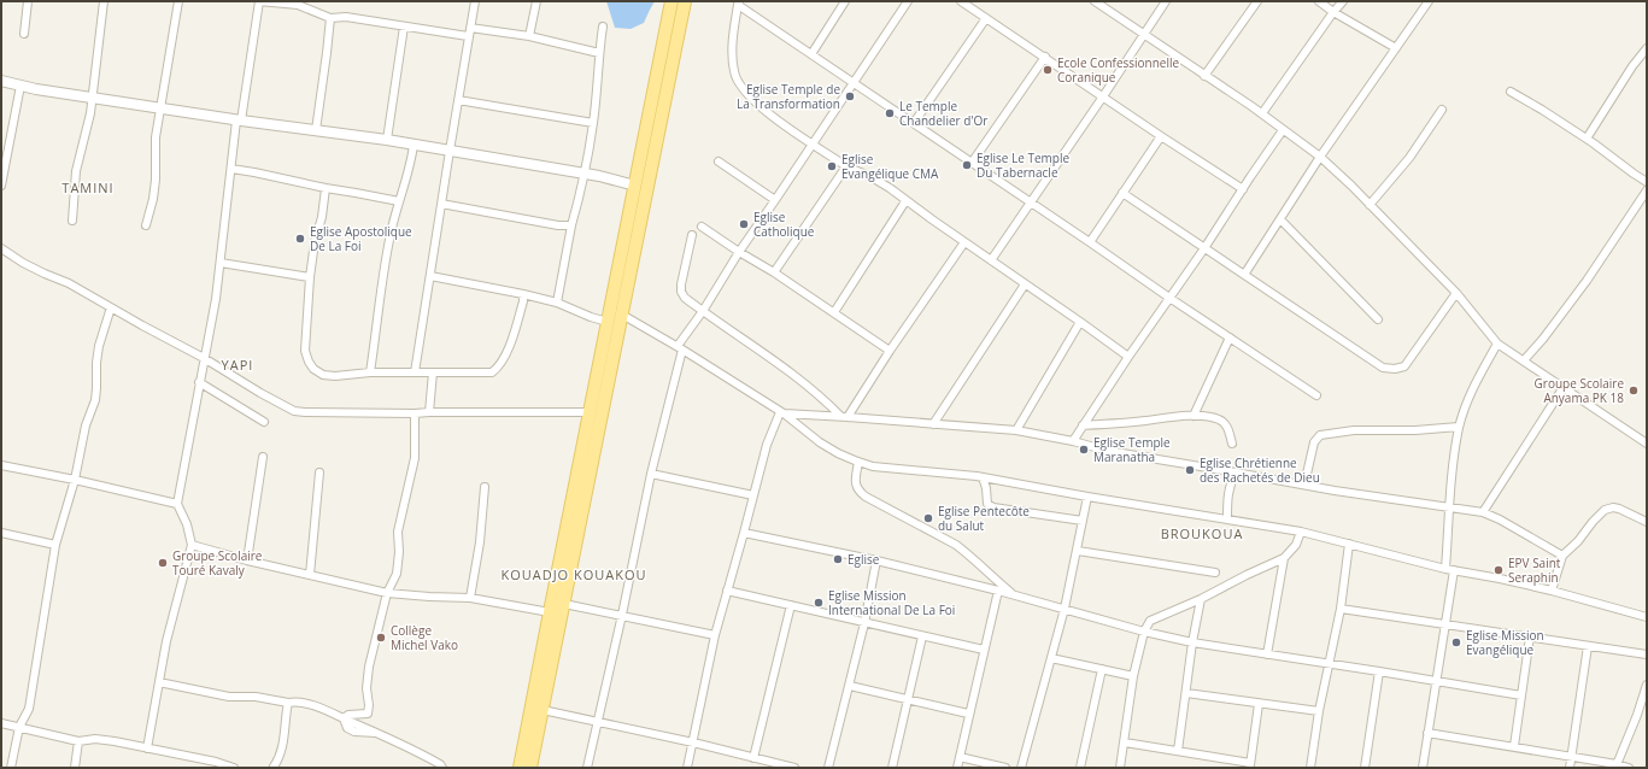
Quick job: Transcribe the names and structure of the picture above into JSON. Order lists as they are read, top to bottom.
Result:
{
  "districts": [
    "TAMINI",
    "YAPI",
    "BROUKOUA",
    "KOUADJO KOUAKOU"
  ],
  "places": [
    "Ecole Confessionnelle Coranique",
    "Eglise Temple de La Transformation",
    "Le Temple Chandelier d'Or",
    "Eglise Le Temple Du Tabernacle",
    "Eglise Evangélique CMA",
    "Eglise Catholique",
    "Eglise Apostolique De La Foi",
    "Groupe Scolaire Anyama PK 18",
    "Eglise Temple Maranatha",
    "Eglise Chrétienne des Rachetés de Dieu",
    "Eglise Pentecôte du Salut",
    "Eglise",
    "Groupe Scolaire Touré Kavaly",
    "EPV Saint Seraphin",
    "Eglise Mission International De La Foi",
    "Collège Michel Vako",
    "Eglise Mission Evangélique"
  ]
}
